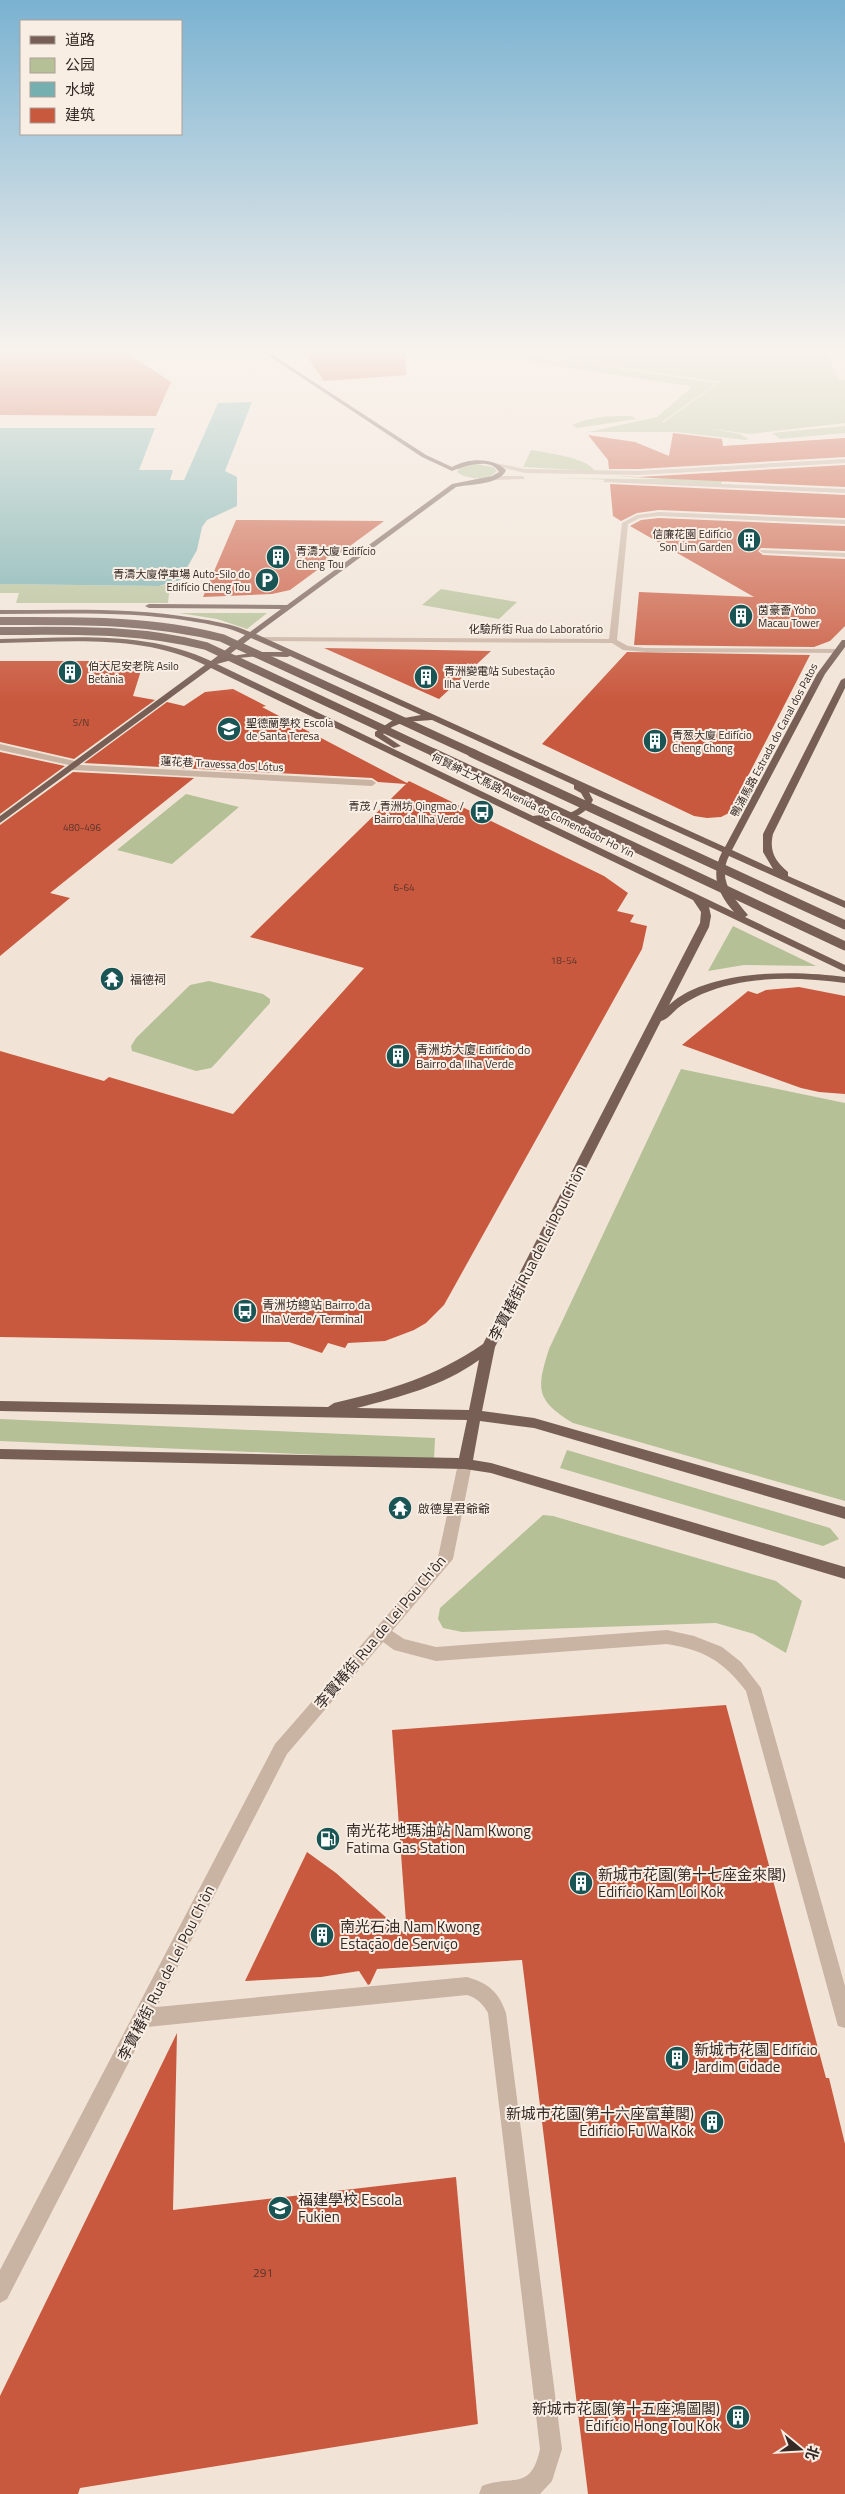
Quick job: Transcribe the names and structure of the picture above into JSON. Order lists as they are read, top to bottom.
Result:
{
  "streets": {
    "main road": ["鴨涌馬路 Estrada do Canal dos Patos", "何賢紳士大馬路 Avenida do Comendador Ho Yin", "李寶椿街 Rua de Lei Pou Ch'ôn"],
    "street": ["化驗所街 Rua do Laboratório", "蓮花巷 Travessa dos Lótus"]
  },
  "crossings": [
    ["化驗所街 Rua do Laboratório", "鴨涌馬路 Estrada do Canal dos Patos"],
    ["何賢紳士大馬路 Avenida do Comendador Ho Yin", "李寶椿街 Rua de Lei Pou Ch'ôn"]
  ],
  "places": {
    "building": [
      "信廉花園 Edifício Son Lim Garden",
      "青濤大廈 Edifício Cheng Tou",
      "茵豪薈 Yoho Macau Tower",
      "伯大尼安老院 Asilo Betânia",
      "青洲變電站 Subestação Ilha Verde",
      "青葱大廈 Edifício Cheng Chong",
      "青洲坊大廈 Edifício do Bairro da Ilha Verde",
      "新城市花園(第十七座金來閣) Edifício Kam Loi Kok",
      "南光石油 Nam Kwong Estação de Serviço",
      "新城市花園 Edifício Jardim Cidade",
      "新城市花園(第十六座富華閣) Edifício Fu Wa Kok",
      "新城市花園(第十五座鴻圖閣) Edifício Hong Tou Kok"
    ],
    "parking": ["青濤大廈停車場 Auto-Silo do Edifício Cheng Tou"],
    "school or university": ["聖德蘭學校 Escola de Santa Teresa", "福建學校 Escola Fukien"],
    "bus stop": ["青茂 / 青洲坊 Qingmao / Bairro da Ilha Verde", "青洲坊總站 Bairro da Ilha Verde/ Terminal"],
    "temple": ["福德祠", "啟德星君爺爺"],
    "fuel station": ["南光花地瑪油站 Nam Kwong Fatima Gas Station"]
  },
  "house_numbers": [
    "S/N",
    "480-496",
    "6-64",
    "18-54",
    "291"
  ],
  "legend": [
    "道路",
    "公园",
    "水域",
    "建筑"
  ],
  "north": "right"
}
